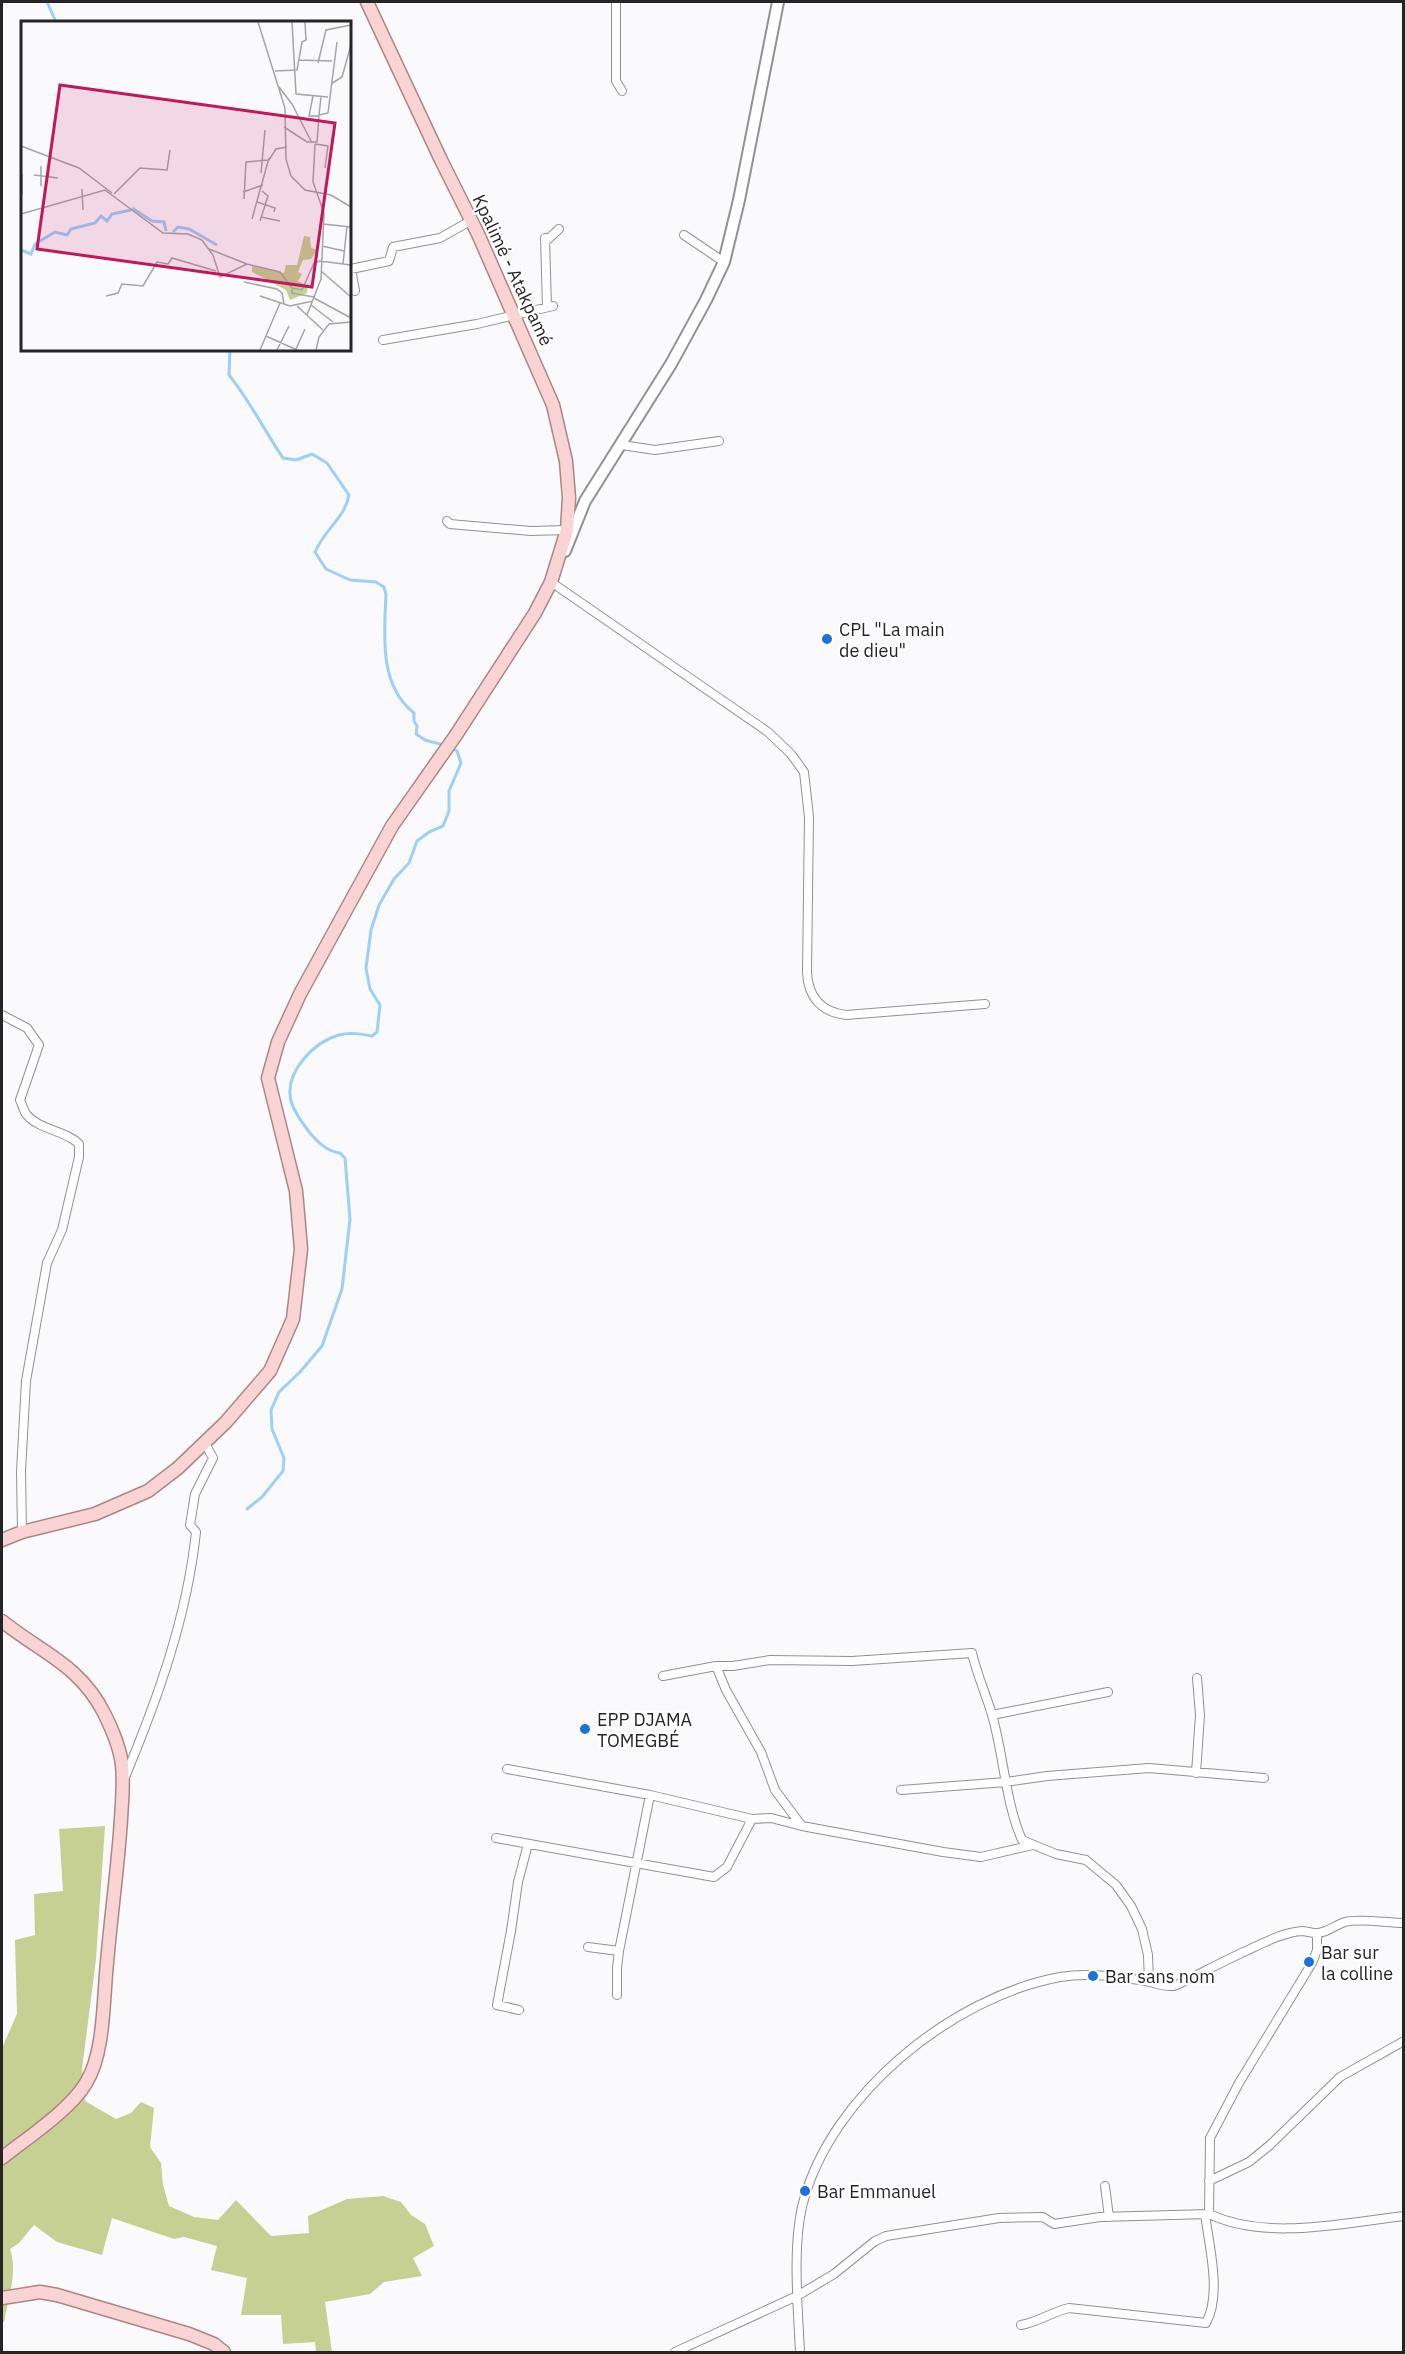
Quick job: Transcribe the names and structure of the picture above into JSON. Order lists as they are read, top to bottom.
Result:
{
  "streets": {
    "main road": ["Kpalimé - Atakpamé"]
  },
  "places": [
    "CPL \"La main de dieu\"",
    "EPP DJAMA TOMEGBÉ",
    "Bar sur la colline",
    "Bar sans nom",
    "Bar Emmanuel"
  ]
}
